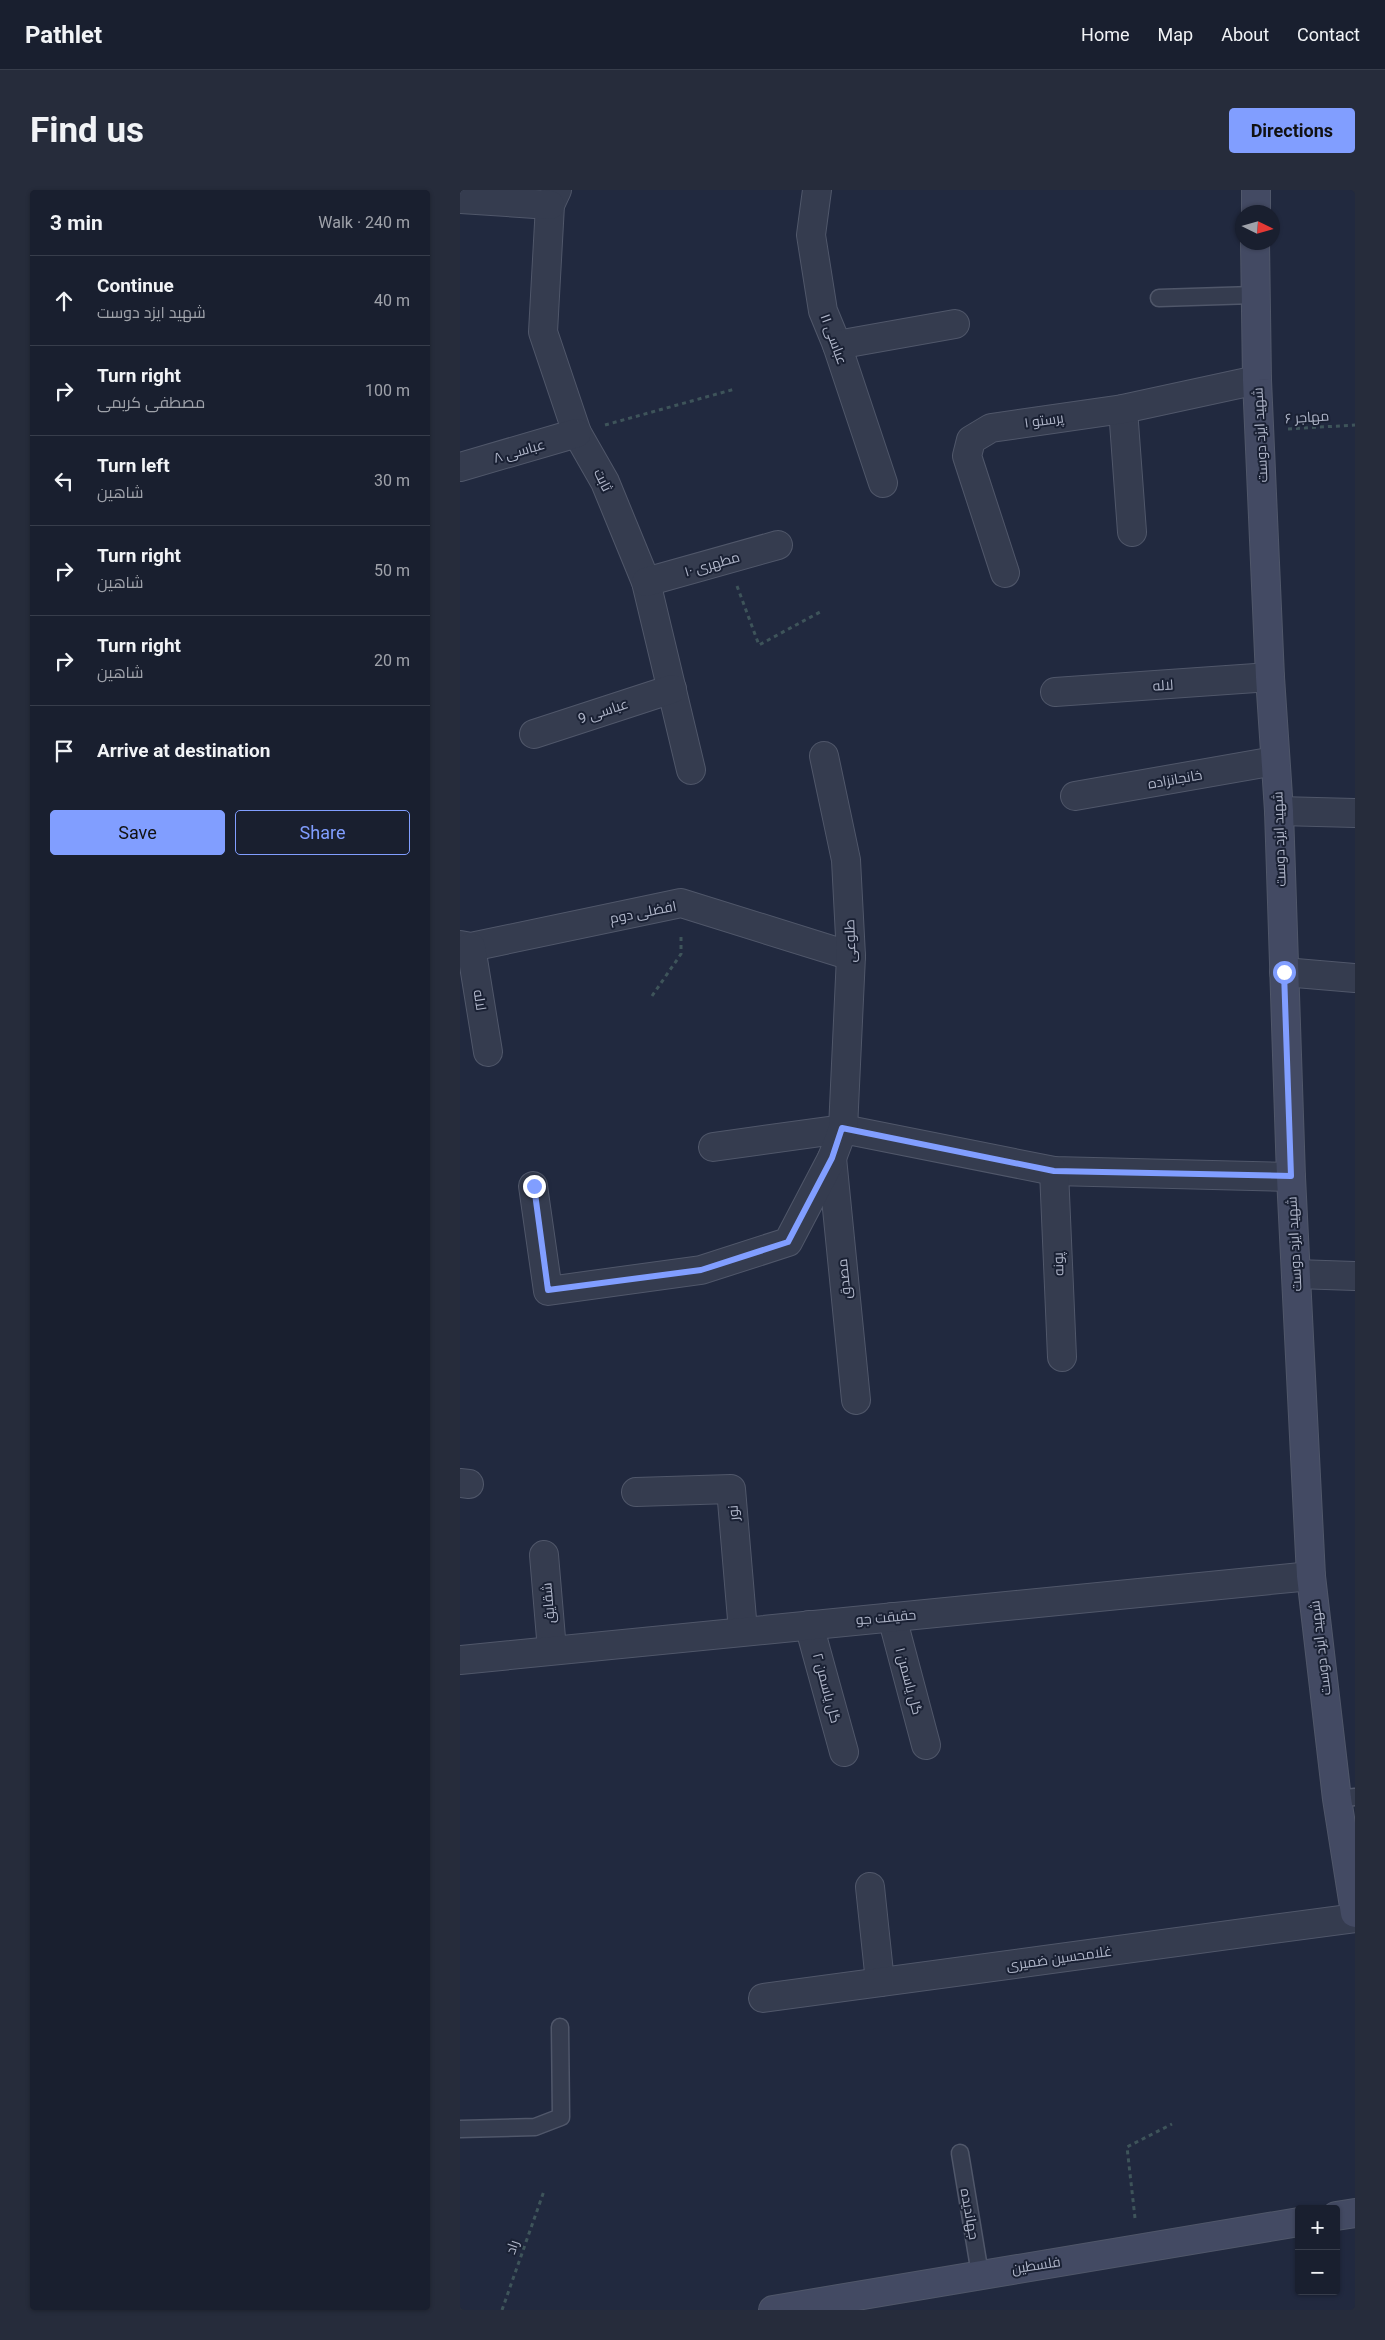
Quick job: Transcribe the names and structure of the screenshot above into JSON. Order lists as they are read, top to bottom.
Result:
{
  "streets": {
    "main road": ["شهید ایزد دوست", "فلسطین"],
    "street": [
      "عباسی ۱۱",
      "پرستو ۱",
      "عباسی ۸",
      "ثابت",
      "مطهری ۱۰",
      "لاله",
      "عباسی 9",
      "خانجانزاده",
      "افضلی دوم",
      "طلوعی",
      "پونه",
      "مصدق",
      "نور",
      "شقایق",
      "حقیقت جو",
      "گل یاسمن ۱",
      "گل یاسمن ۲",
      "غلامحسین ضمیری"
    ],
    "lane": ["جهاندیده"],
    "path": ["مهاجر ۶", "راد"]
  },
  "crossings": [
    ["مهاجر ۶", "شهید ایزد دوست"],
    ["پرستو ۱", "شهید ایزد دوست"],
    ["شهید ایزد دوست", "لاله"],
    ["شهید ایزد دوست", "خانجانزاده"],
    ["شهید ایزد دوست", "حقیقت جو"],
    ["عباسی ۸", "ثابت"],
    ["ثابت", "مطهری ۱۰"],
    ["ثابت", "عباسی 9"],
    ["لاله", "افضلی دوم"],
    ["افضلی دوم", "طلوعی"],
    ["طلوعی", "مصدق"],
    ["نور", "حقیقت جو"],
    ["شقایق", "حقیقت جو"],
    ["حقیقت جو", "گل یاسمن ۱"],
    ["حقیقت جو", "گل یاسمن ۲"],
    ["جهاندیده", "فلسطین"]
  ],
  "north": "right",
  "page": {
    "header": "Pathlet",
    "nav": [
      "Home",
      "Map",
      "About",
      "Contact"
    ],
    "buttons": [
      "Directions",
      ["Save", "Share"]
    ],
    "title": "Find us",
    "heading": ["3 min", "Walk · 240 m"],
    "list": [
      ["Continue", "شهید ایزد دوست", "40 m"],
      ["Turn right", "مصطفی کریمی", "100 m"],
      ["Turn left", "شاهین", "30 m"],
      ["Turn right", "شاهین", "50 m"],
      ["Turn right", "شاهین", "20 m"],
      "Arrive at destination"
    ],
    "map_buttons": ["+", "−"]
  }
}
